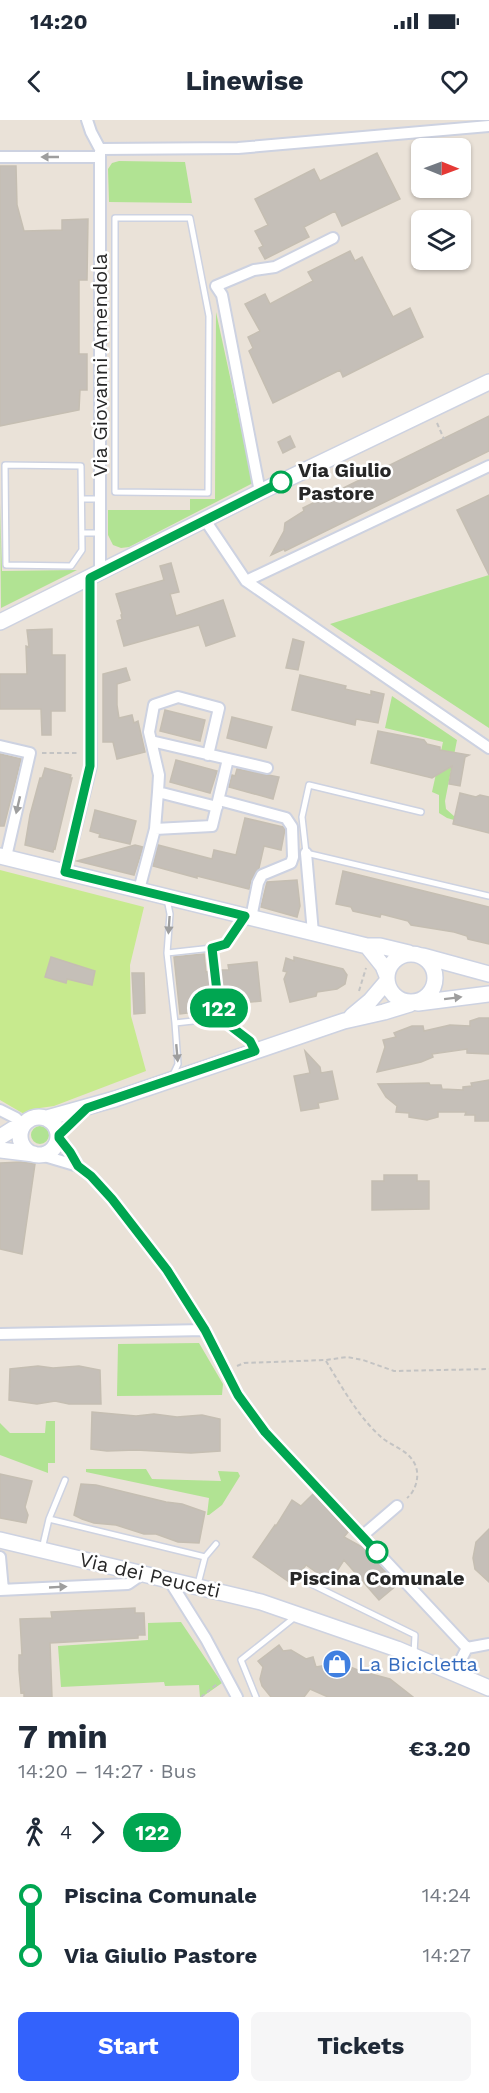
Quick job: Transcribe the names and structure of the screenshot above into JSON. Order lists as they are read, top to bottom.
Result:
{
  "streets": {
    "main road": ["Via dei Peuceti"],
    "street": ["Via Giovanni Amendola"]
  },
  "places": {
    "other": ["Via Giulio Pastore", "Piscina Comunale"],
    "shop": ["La Bicicletta"]
  },
  "lines": ["bus line 122"],
  "north": "right",
  "page": {
    "status": "14:20",
    "header": "Linewise",
    "on_map": "122",
    "heading": ["7 min", "14:20 – 14:27 · Bus", "€3.20"],
    "legs": ["4", "122"],
    "list": [
      {
        "name": "Piscina Comunale",
        "value": "14:24"
      },
      {
        "name": "Via Giulio Pastore",
        "value": "14:27"
      }
    ],
    "buttons": ["Start", "Tickets"]
  }
}
